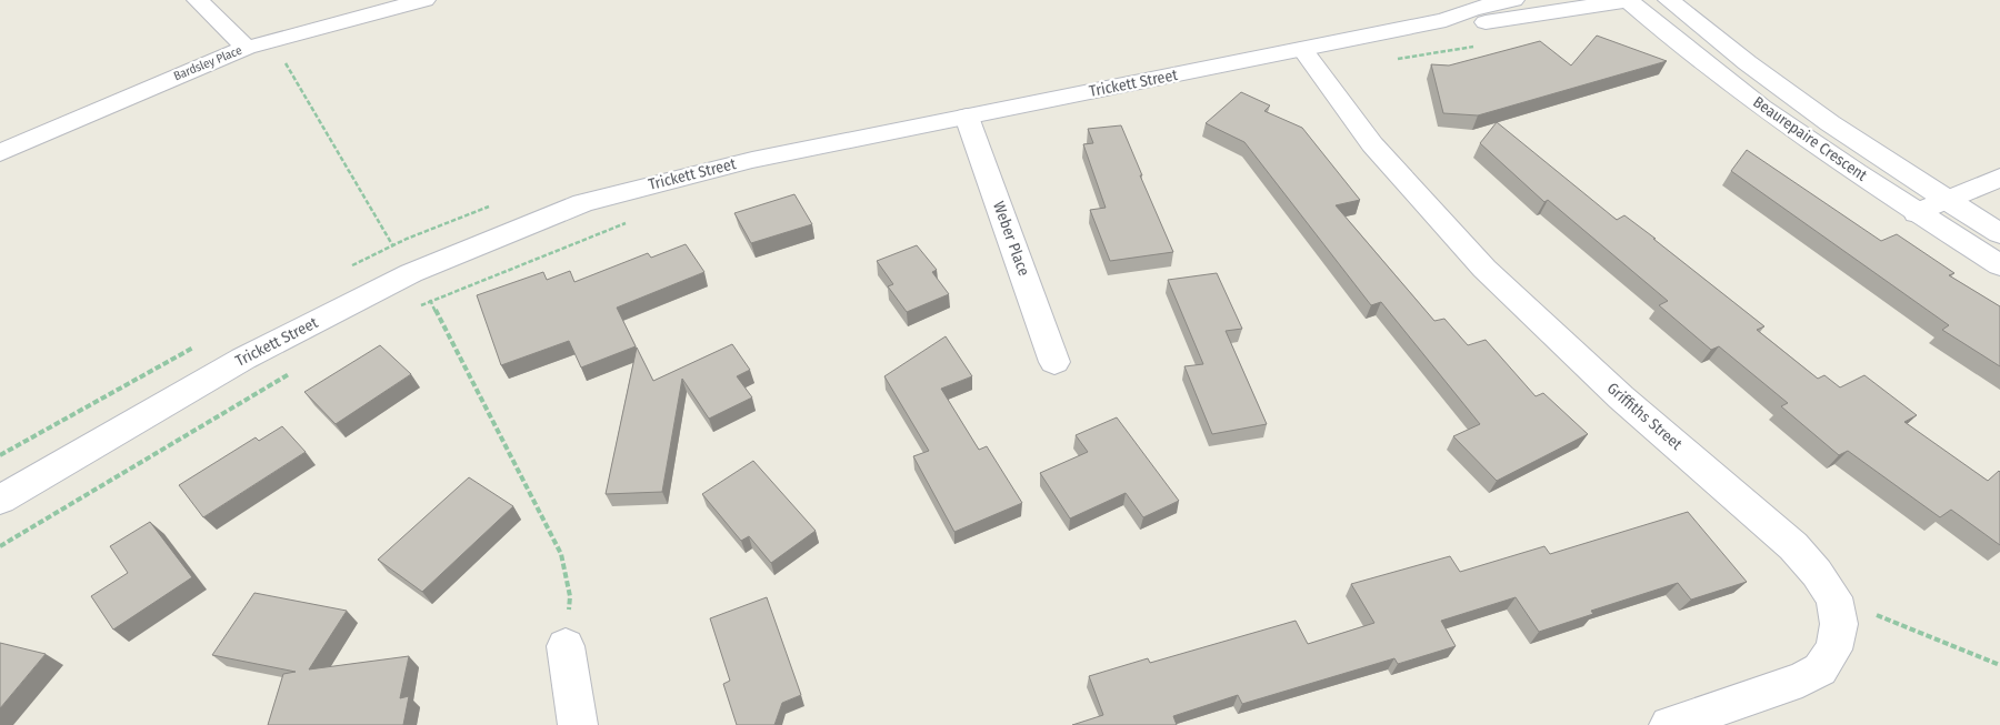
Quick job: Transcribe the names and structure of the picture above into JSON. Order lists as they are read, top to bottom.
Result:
{
  "streets": {
    "street": [
      "Bardsley Place",
      "Trickett Street",
      "Beaurepaire Crescent",
      "Weber Place",
      "Griffiths Street"
    ]
  },
  "crossings": [
    ["Trickett Street", "Beaurepaire Crescent"],
    ["Trickett Street", "Weber Place"],
    ["Trickett Street", "Griffiths Street"]
  ]
}
